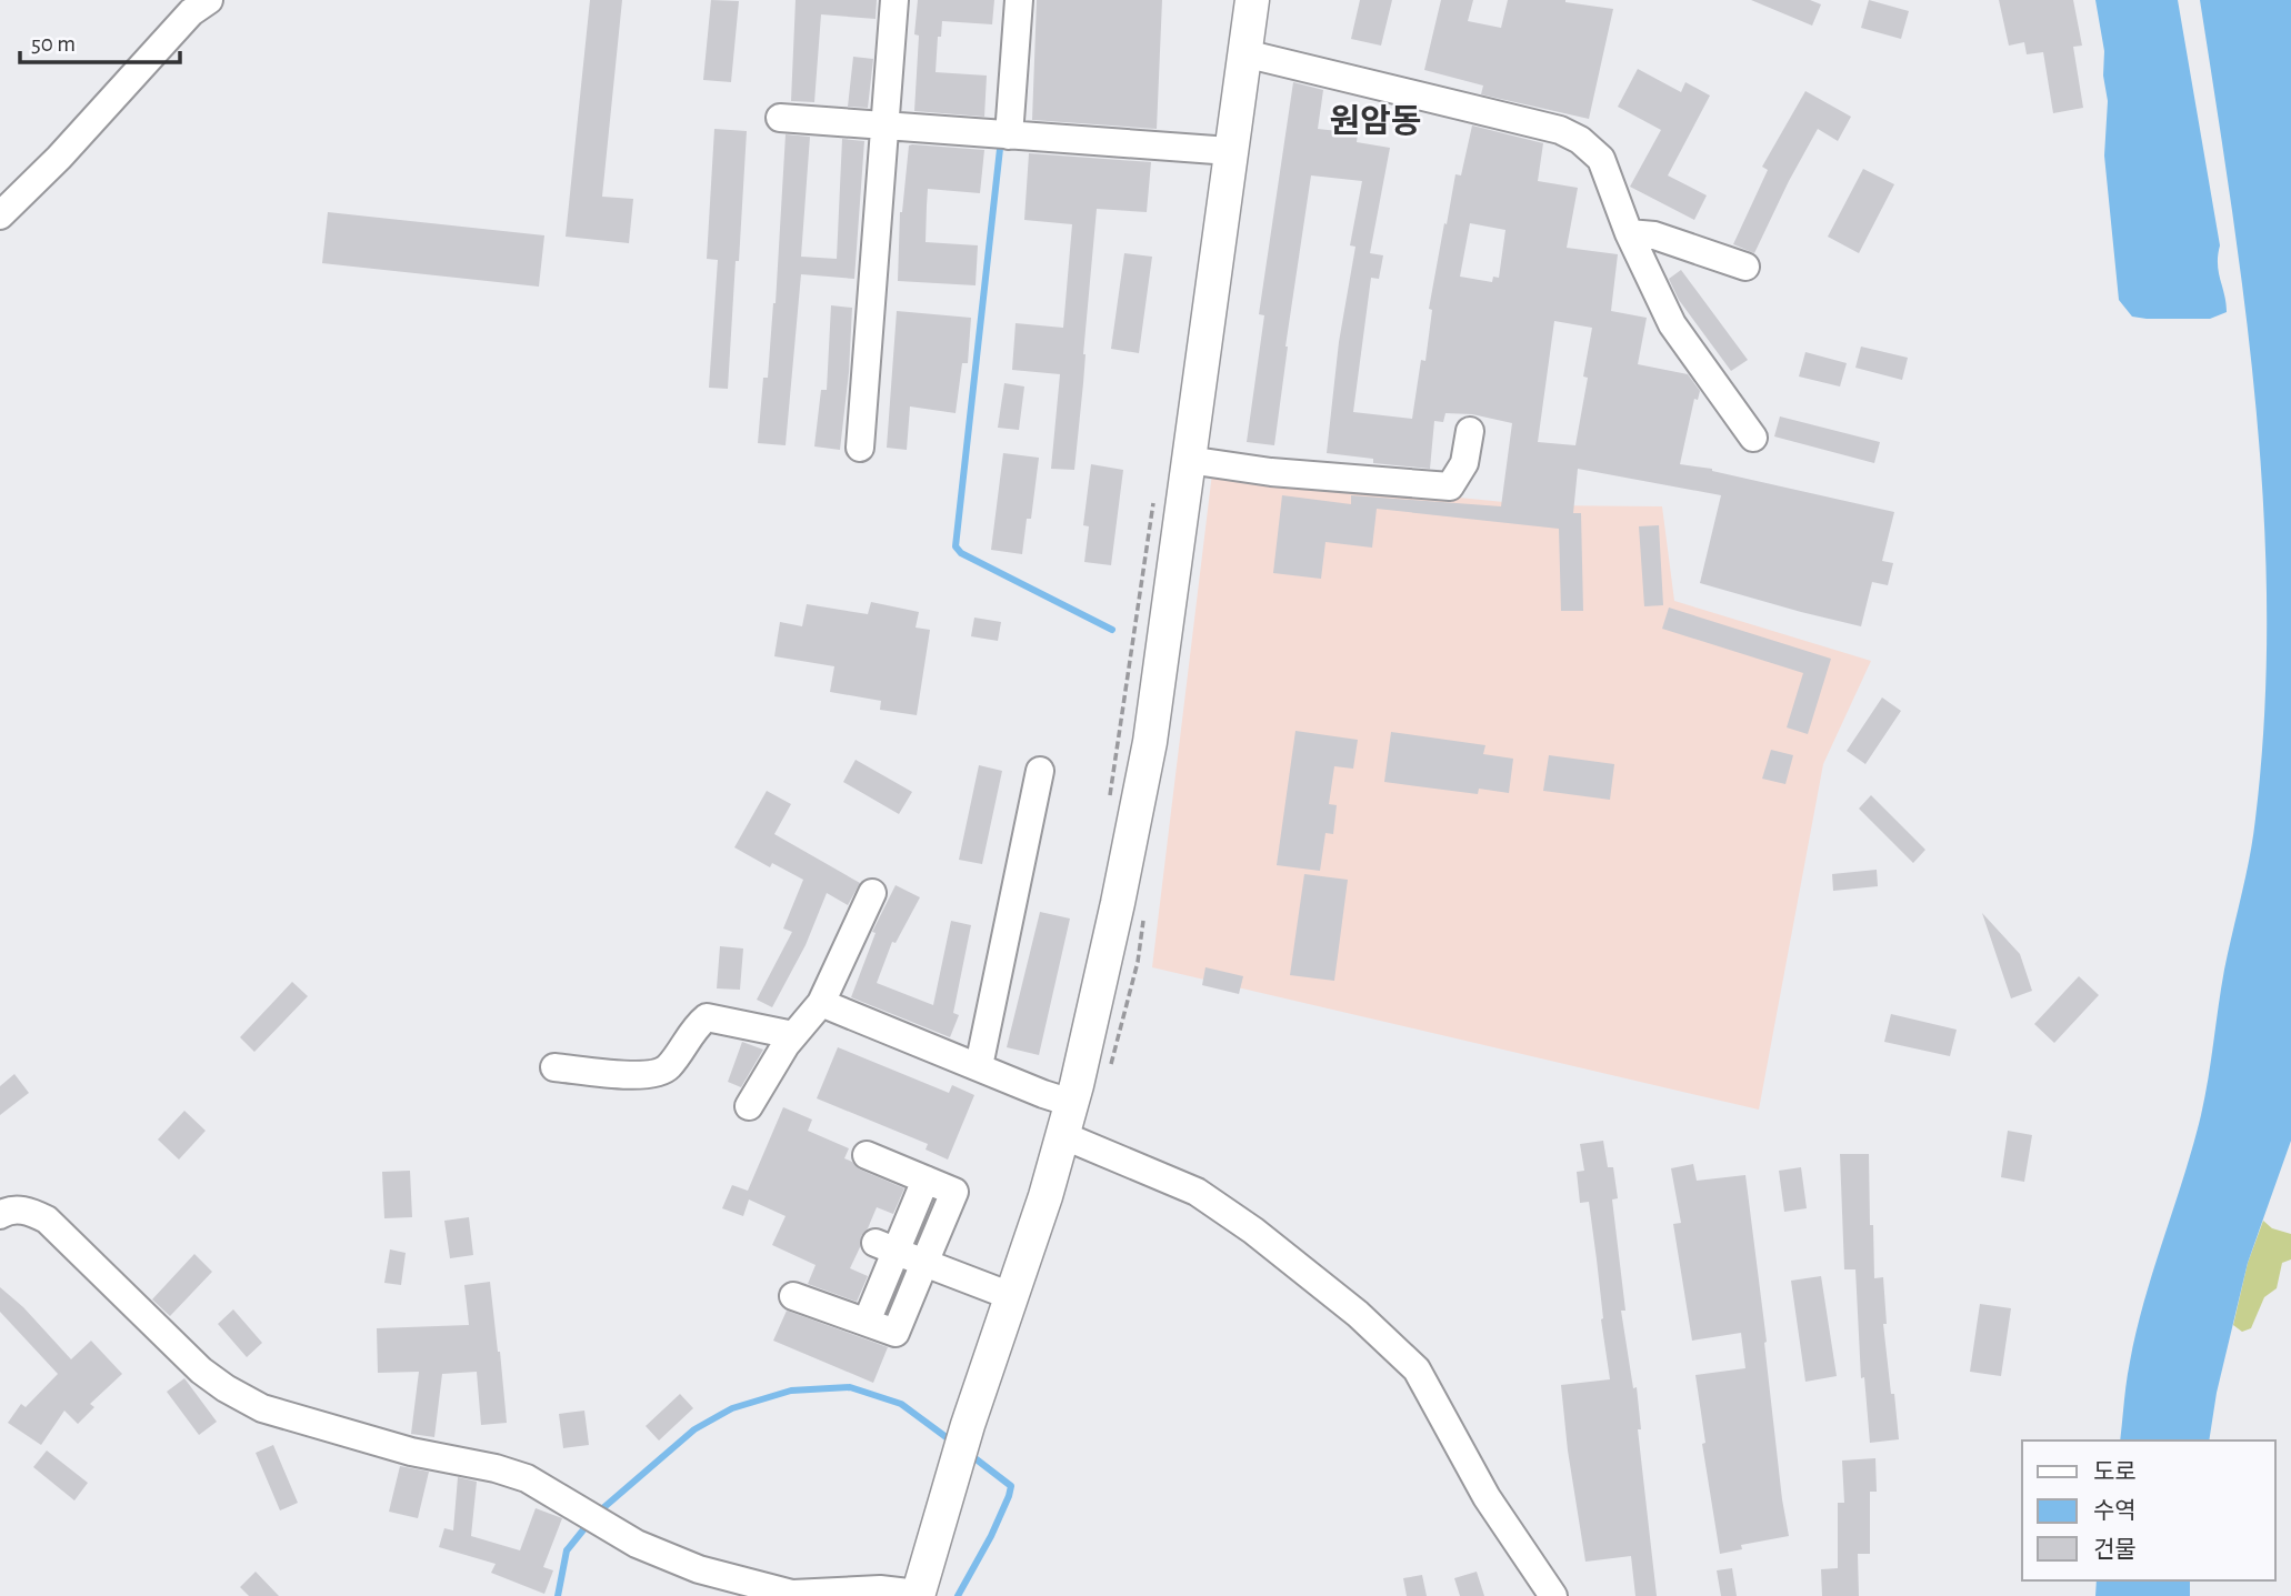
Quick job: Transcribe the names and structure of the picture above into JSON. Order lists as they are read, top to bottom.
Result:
{
  "districts": ["원암동"],
  "legend": ["도로", "수역", "건물"],
  "scale_bar": "50 m"
}
